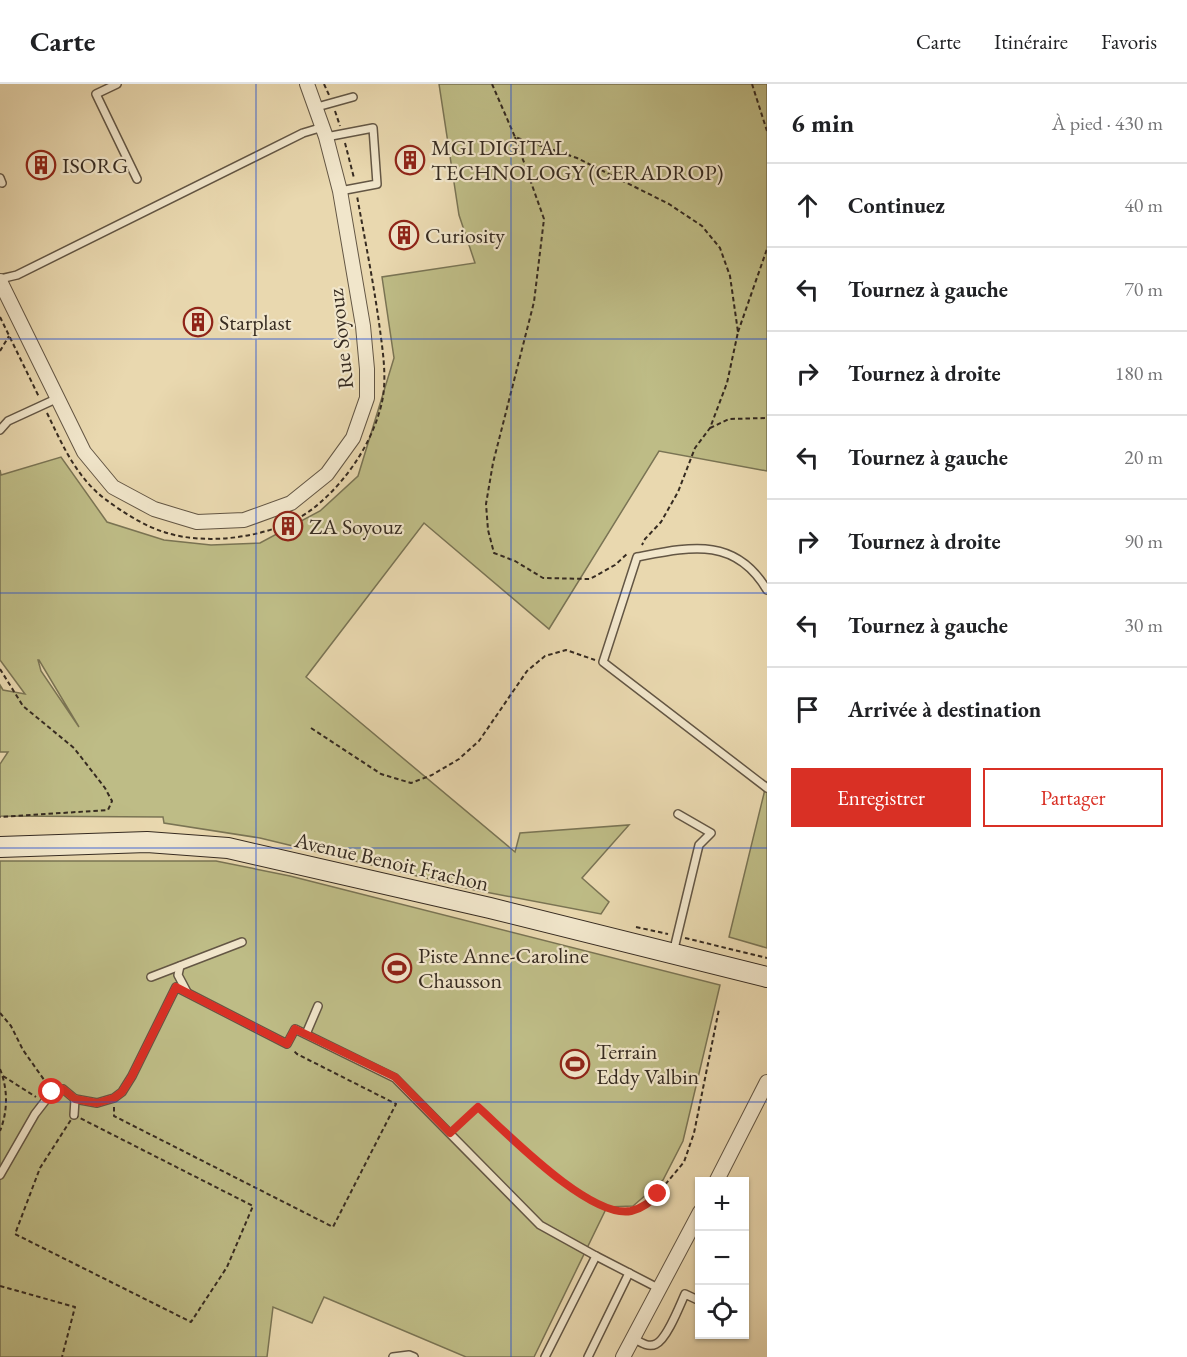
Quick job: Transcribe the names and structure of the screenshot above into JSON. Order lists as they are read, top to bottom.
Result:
{
  "streets": {
    "main road": ["Avenue Benoit Frachon"],
    "street": ["Rue Soyouz"]
  },
  "places": {
    "building": [
      "MGI DIGITAL TECHNOLOGY (CERADROP)",
      "ISORG",
      "Curiosity",
      "Starplast",
      "ZA Soyouz"
    ],
    "sports": ["Piste Anne-Caroline Chausson", "Terrain Eddy Valbin"]
  },
  "page": {
    "header": "Carte",
    "nav": ["Carte", "Itinéraire", "Favoris"],
    "heading": ["6 min", "À pied · 430 m"],
    "list": [
      ["Continuez", "40 m"],
      ["Tournez à gauche", "70 m"],
      ["Tournez à droite", "180 m"],
      ["Tournez à gauche", "20 m"],
      ["Tournez à droite", "90 m"],
      ["Tournez à gauche", "30 m"],
      "Arrivée à destination"
    ],
    "buttons": ["Enregistrer", "Partager"],
    "map_buttons": ["+", "−"]
  }
}
